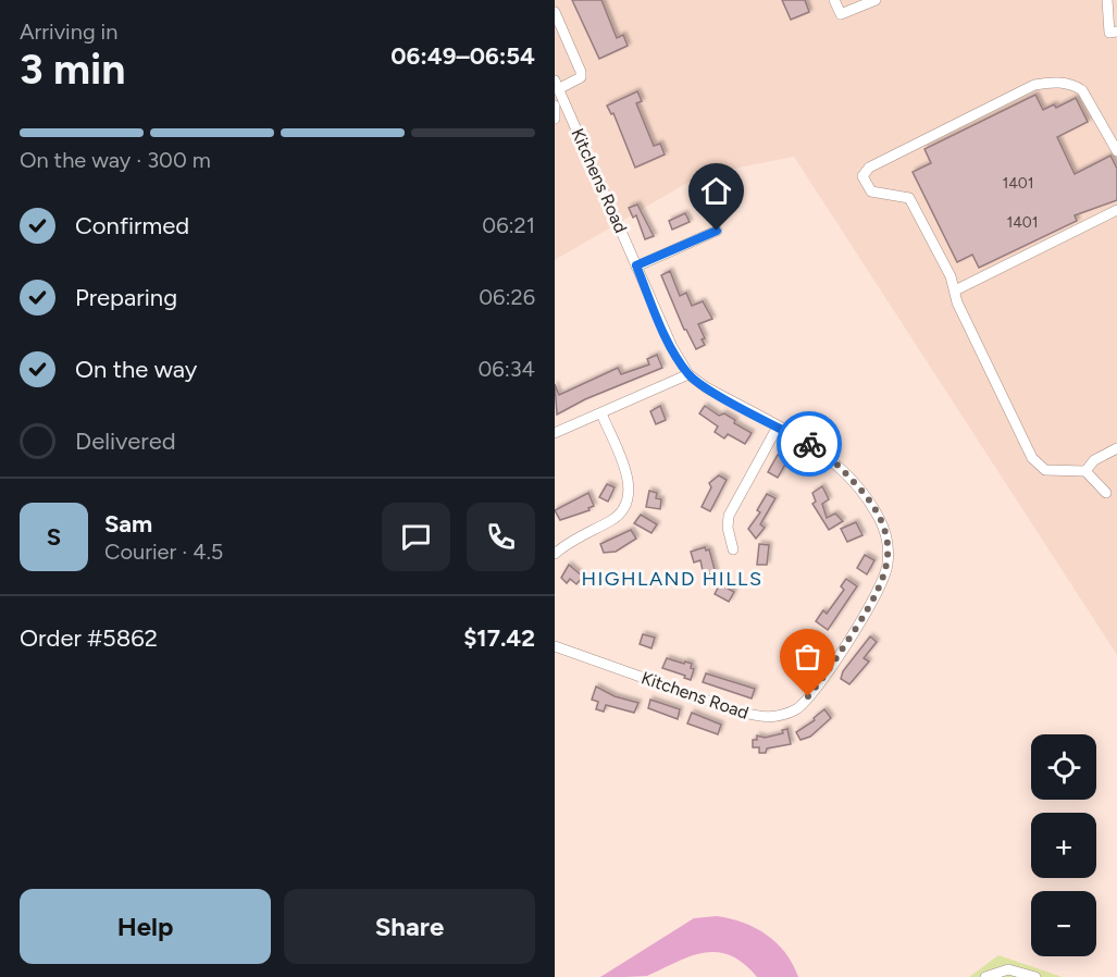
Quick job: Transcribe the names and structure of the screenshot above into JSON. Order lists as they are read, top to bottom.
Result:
{
  "streets": {
    "street": ["Kitchens Road"]
  },
  "districts": ["HIGHLAND HILLS"],
  "house_numbers": ["1401", "1401"],
  "page": {
    "heading": ["3 min", "Arriving in", "06:49–06:54"],
    "panel": [
      "Sam",
      "Courier · 4.5",
      "Order #5862",
      "$17.42"
    ],
    "bar": "On the way · 300 m",
    "list": [
      ["Confirmed", "06:21"],
      ["Preparing", "06:26"],
      ["On the way", "06:34"],
      "Delivered"
    ],
    "round": "S",
    "map_buttons": ["+", "−"],
    "buttons": ["Help", "Share"]
  }
}
